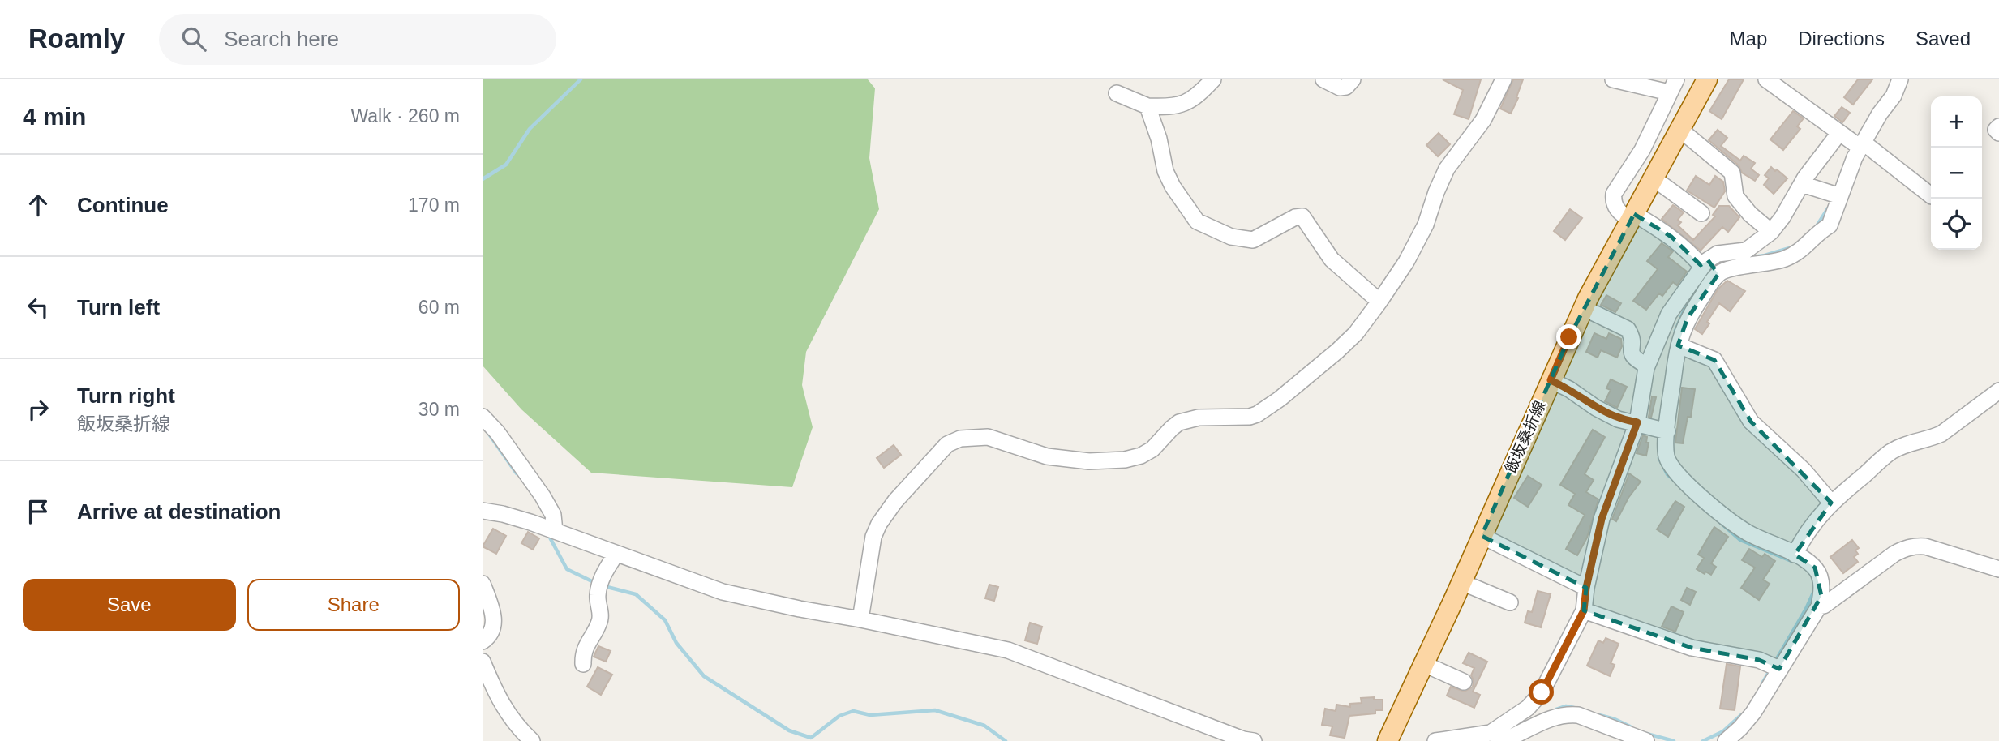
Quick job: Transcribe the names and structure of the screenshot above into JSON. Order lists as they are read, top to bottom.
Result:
{
  "streets": {
    "main road": ["飯坂桑折線"]
  },
  "page": {
    "header": "Roamly",
    "search": "Search here",
    "nav": ["Map", "Directions", "Saved"],
    "heading": ["4 min", "Walk · 260 m"],
    "map_buttons": ["+", "−"],
    "list": [
      ["Continue", "170 m"],
      ["Turn left", "60 m"],
      ["Turn right", "飯坂桑折線", "30 m"],
      "Arrive at destination"
    ],
    "buttons": ["Save", "Share"]
  }
}
